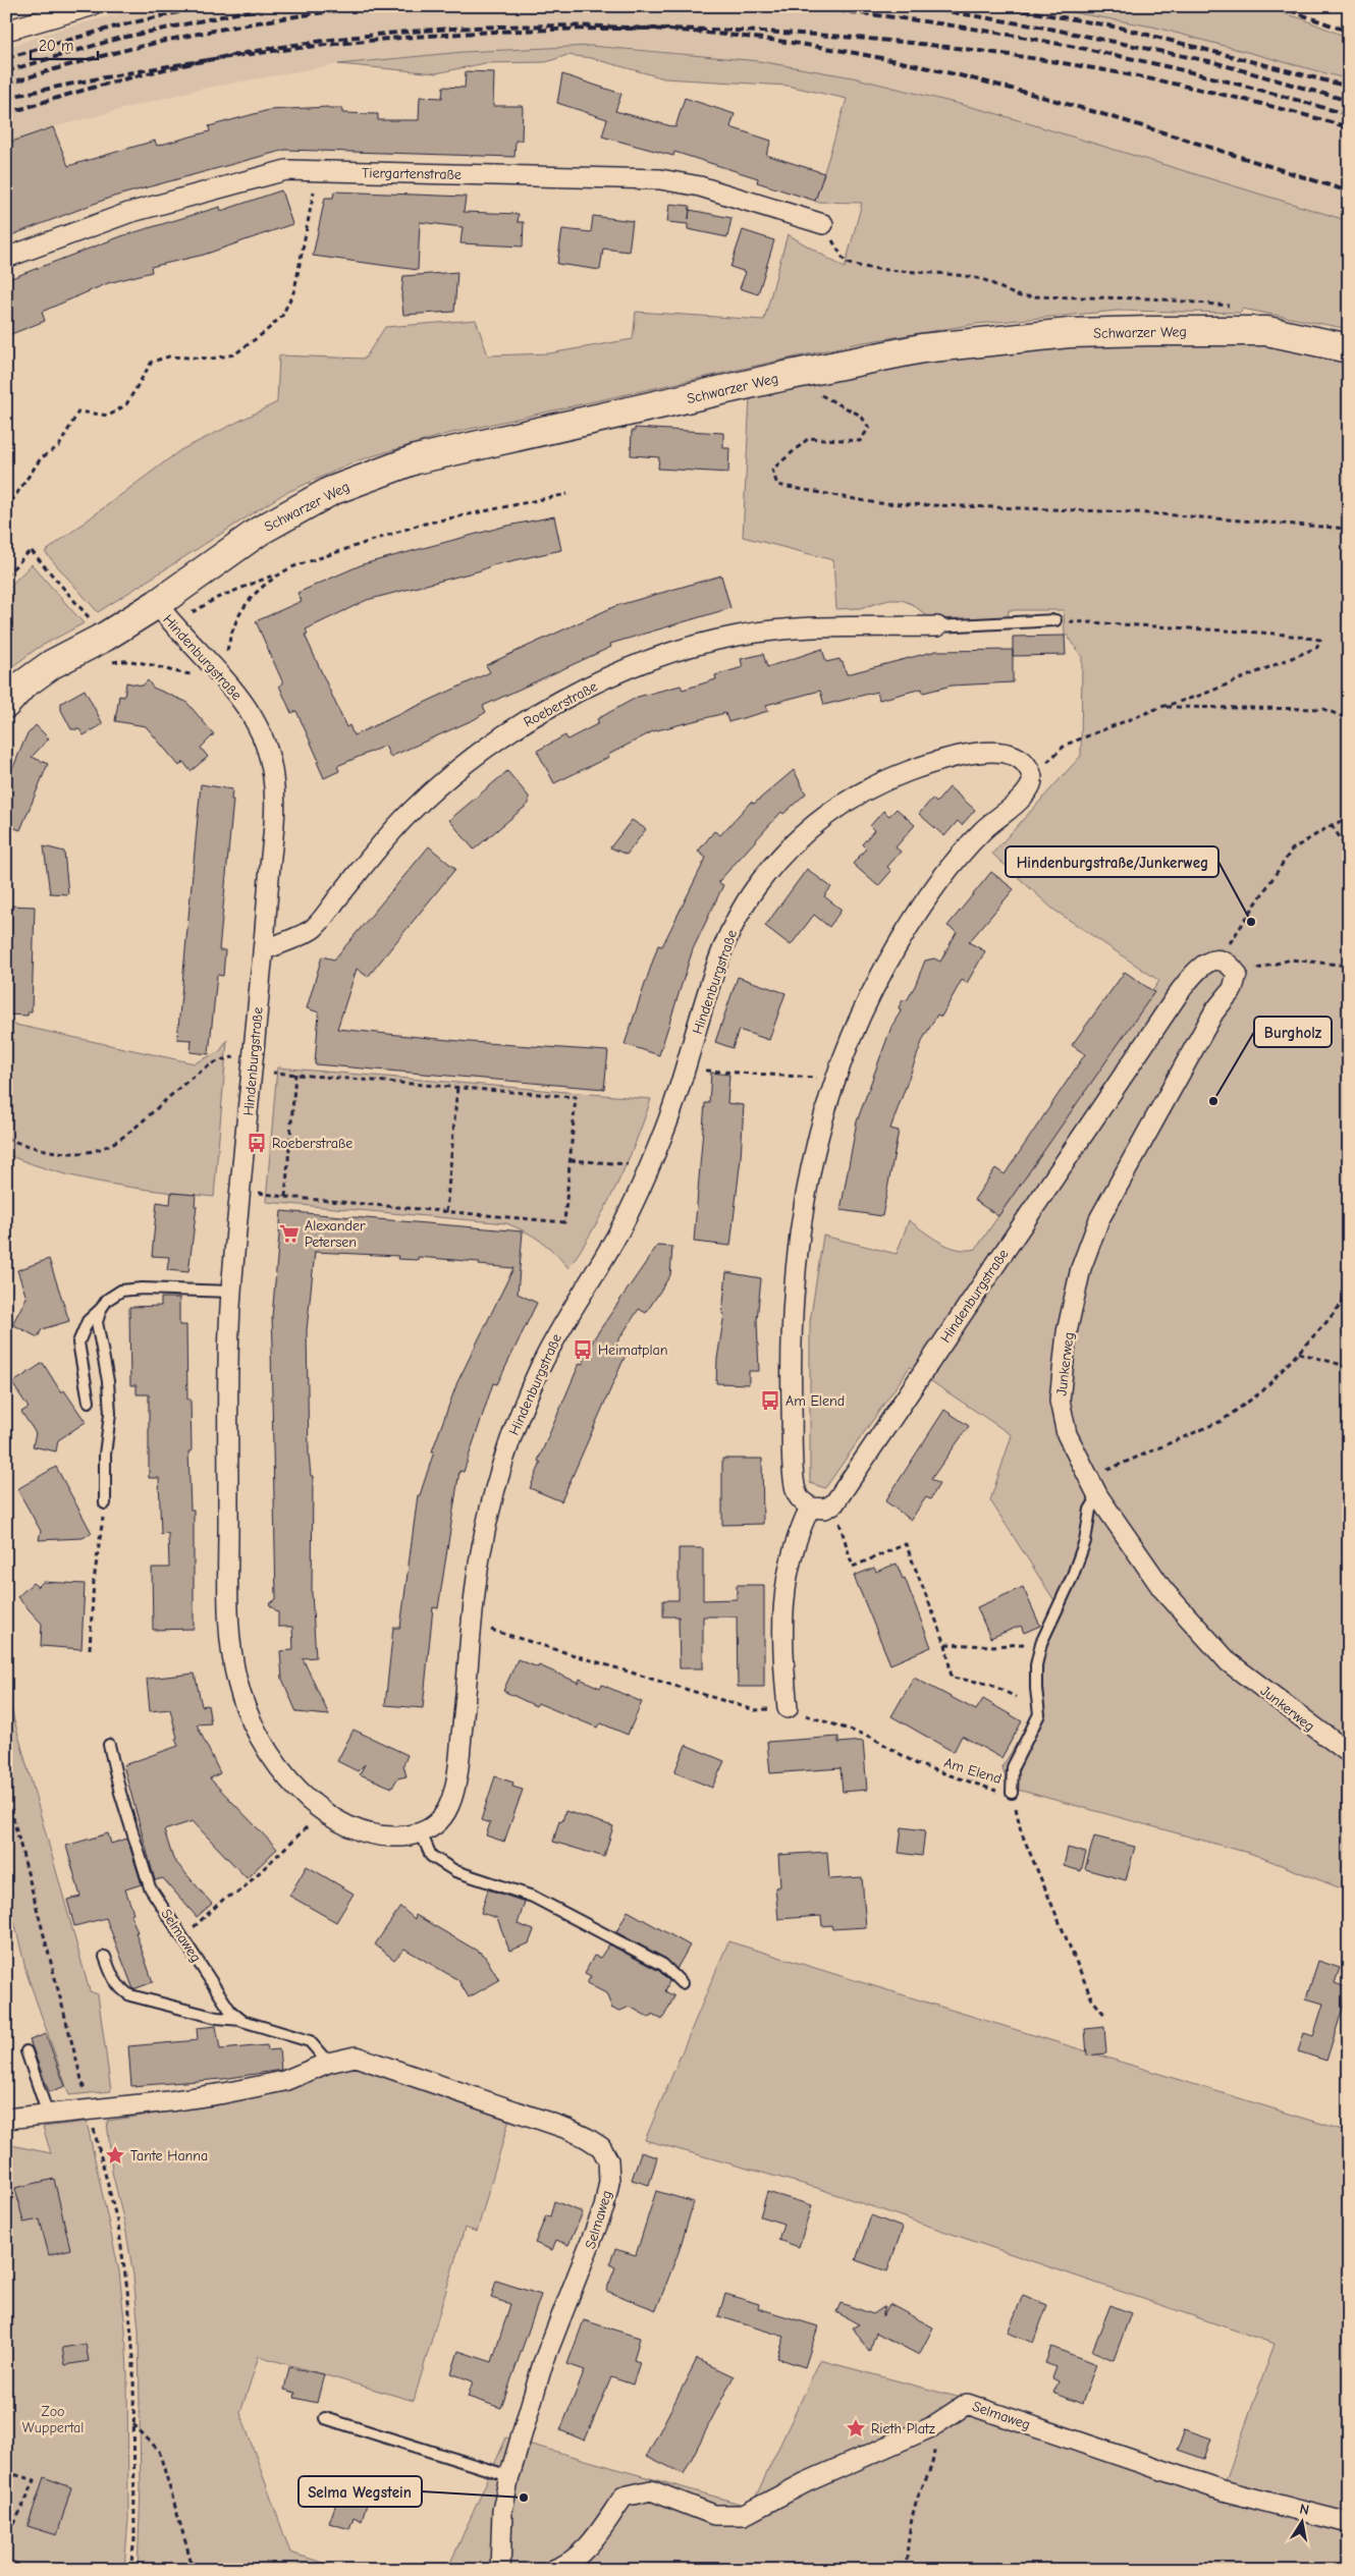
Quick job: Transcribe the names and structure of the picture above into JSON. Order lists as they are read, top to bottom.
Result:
{
  "streets": {
    "street": [
      "Tiergartenstraße",
      "Schwarzer Weg",
      "Hindenburgstraße",
      "Roeberstraße",
      "Junkerweg",
      "Selmaweg"
    ],
    "path": ["Am Elend"]
  },
  "crossings": [
    ["Schwarzer Weg", "Hindenburgstraße"],
    ["Hindenburgstraße", "Roeberstraße"],
    ["Hindenburgstraße", "Junkerweg"]
  ],
  "parks": ["Zoo Wuppertal"],
  "places": {
    "other": ["Hindenburgstraße/Junkerweg", "Burgholz", "Selma Wegstein"],
    "bus stop": ["Roeberstraße", "Heimatplan", "Am Elend"],
    "supermarket": ["Alexander Petersen"],
    "place": ["Tante Hanna", "Rieth Platz"]
  },
  "scale_bar": "20 m",
  "north": "top"
}
